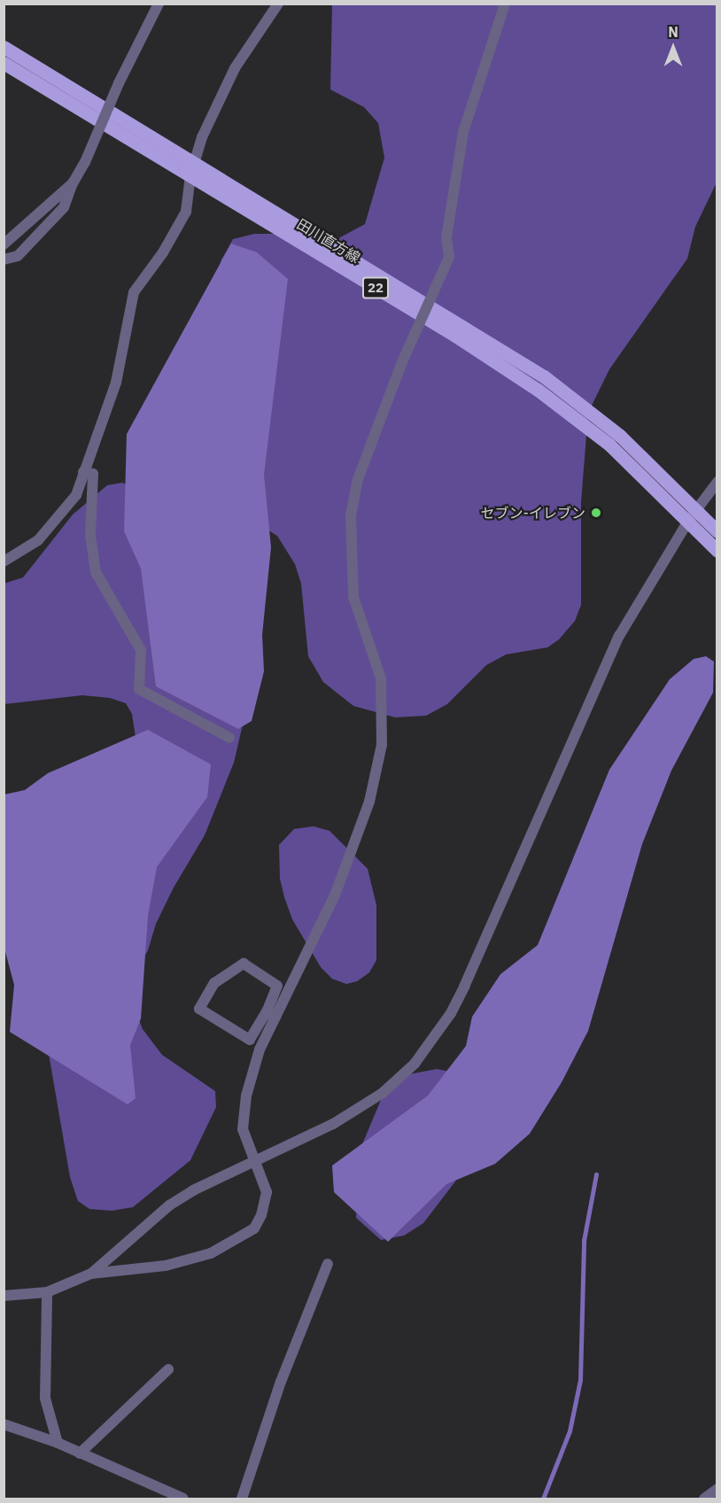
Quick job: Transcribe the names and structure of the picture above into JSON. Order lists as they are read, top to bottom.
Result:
{
  "streets": {
    "main road": ["田川直方線", "22"]
  },
  "places": ["セブン-イレブン"],
  "north": "top"
}
